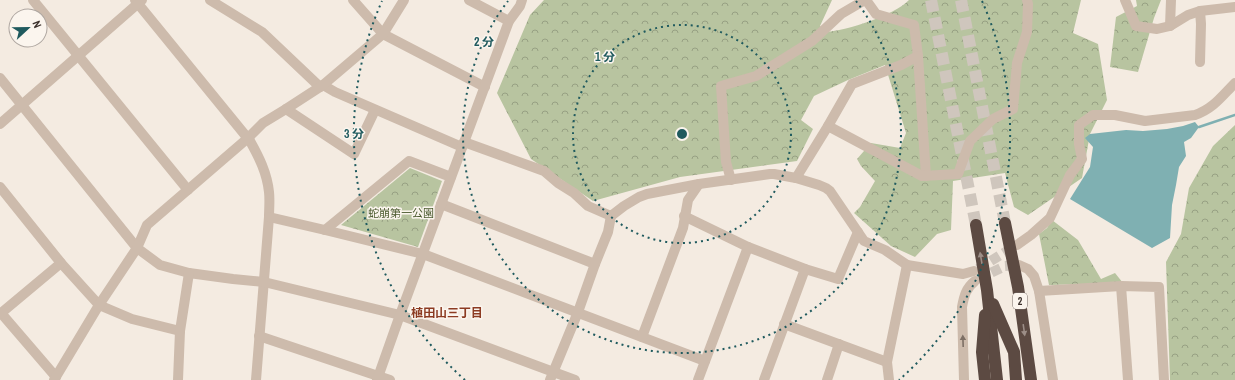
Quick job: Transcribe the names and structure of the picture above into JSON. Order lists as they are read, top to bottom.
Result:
{
  "streets": {
    "highway": ["2"]
  },
  "districts": ["植田山三丁目"],
  "parks": ["蛇崩第一公園"],
  "north": "right",
  "rings": ["2 分", "1 分", "3 分"]
}
